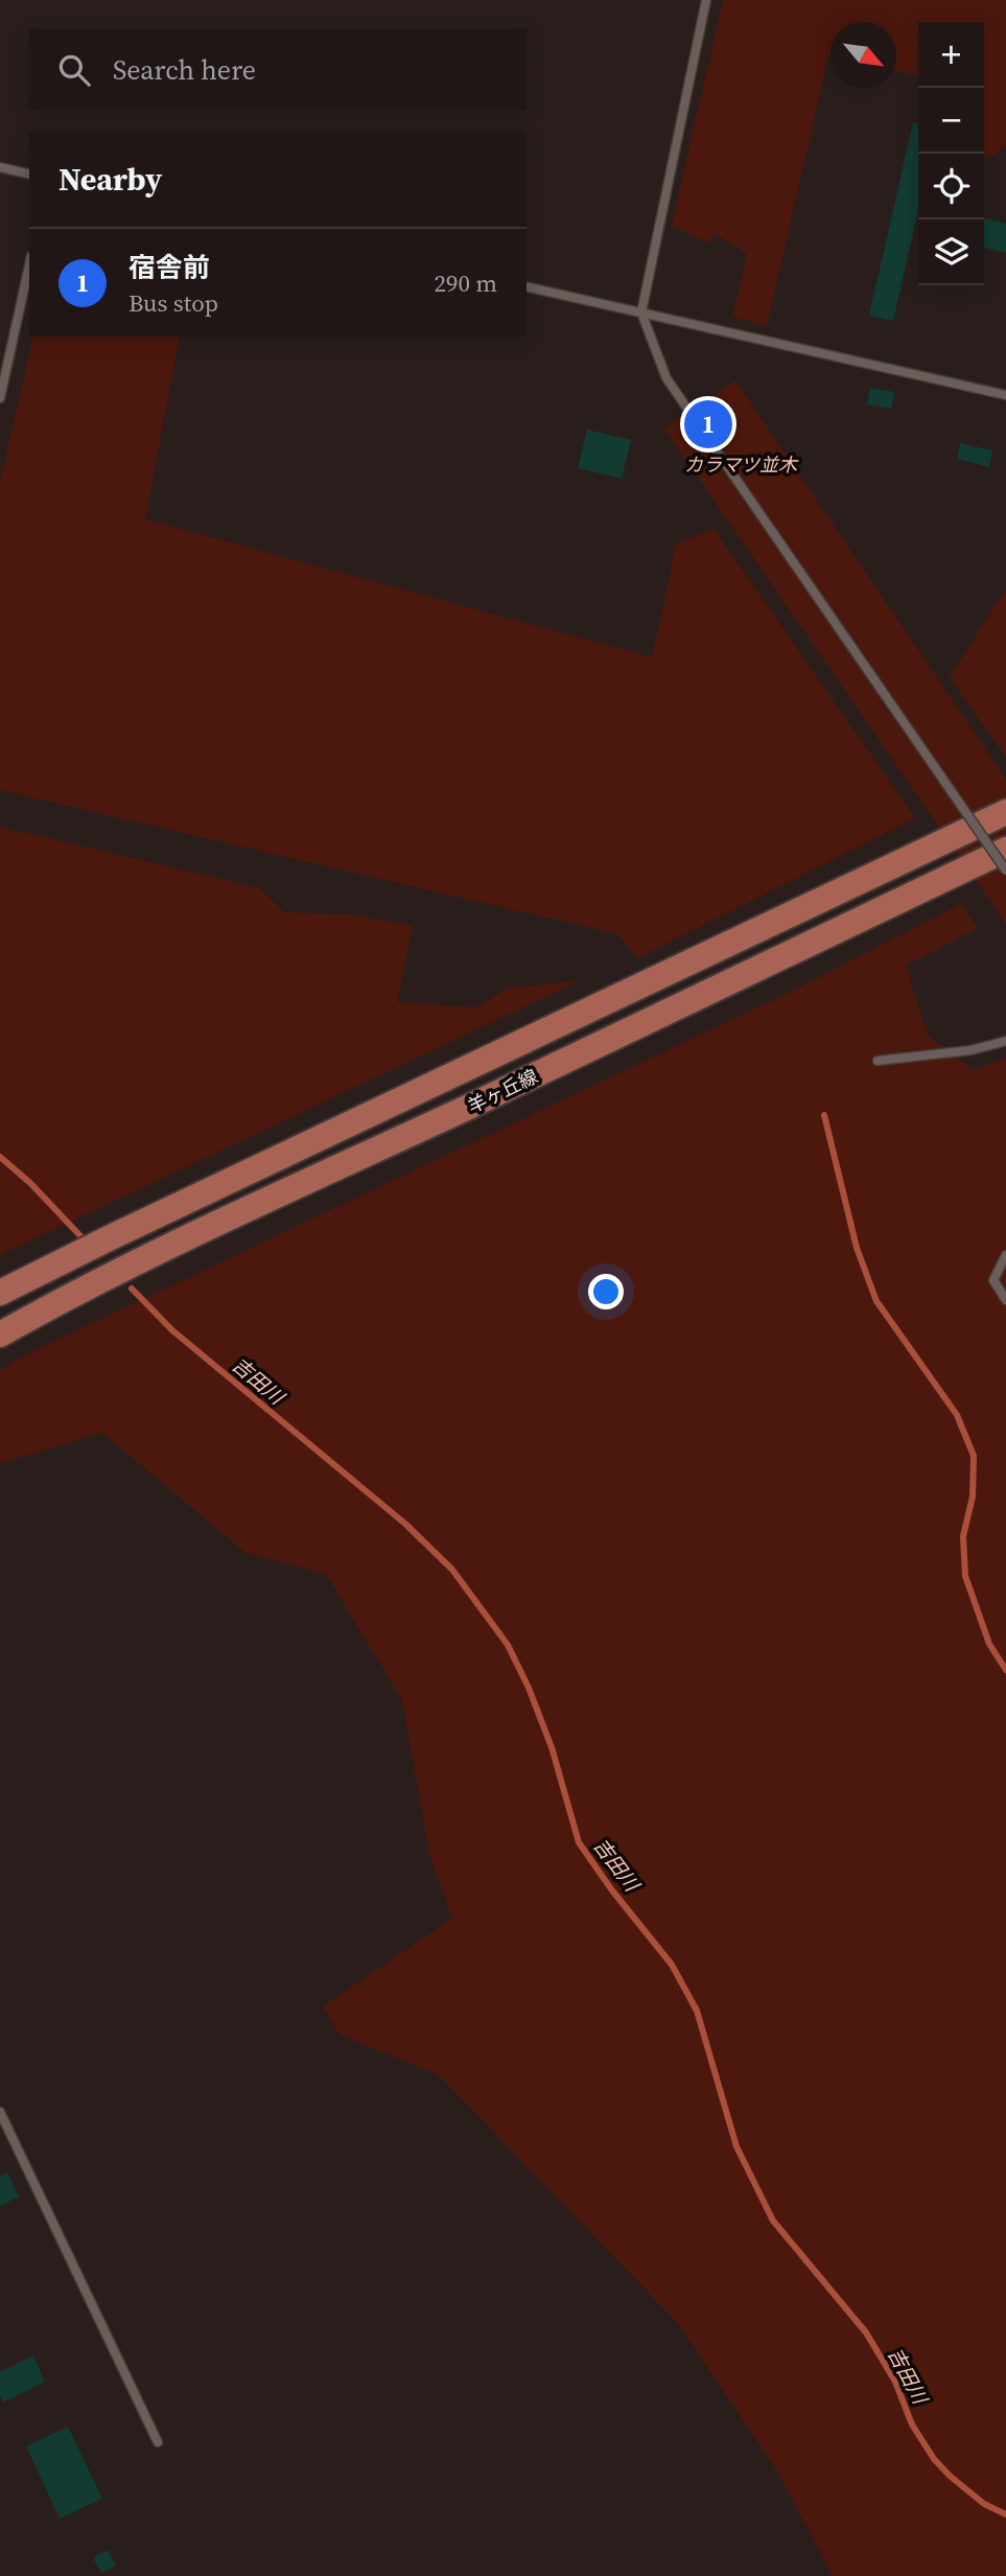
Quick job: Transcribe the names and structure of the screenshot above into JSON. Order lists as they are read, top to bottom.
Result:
{
  "streets": {
    "main road": ["羊ヶ丘線"]
  },
  "water": ["吉田川"],
  "parks": ["カラマツ並木"],
  "north": "bottom right",
  "page": {
    "map_buttons": ["+", "−"],
    "search": "Search here",
    "heading": "Nearby",
    "list": [
      {
        "mark": "1",
        "name": "宿舎前",
        "note": "Bus stop",
        "value": "290 m"
      }
    ],
    "pins": "1"
  }
}
